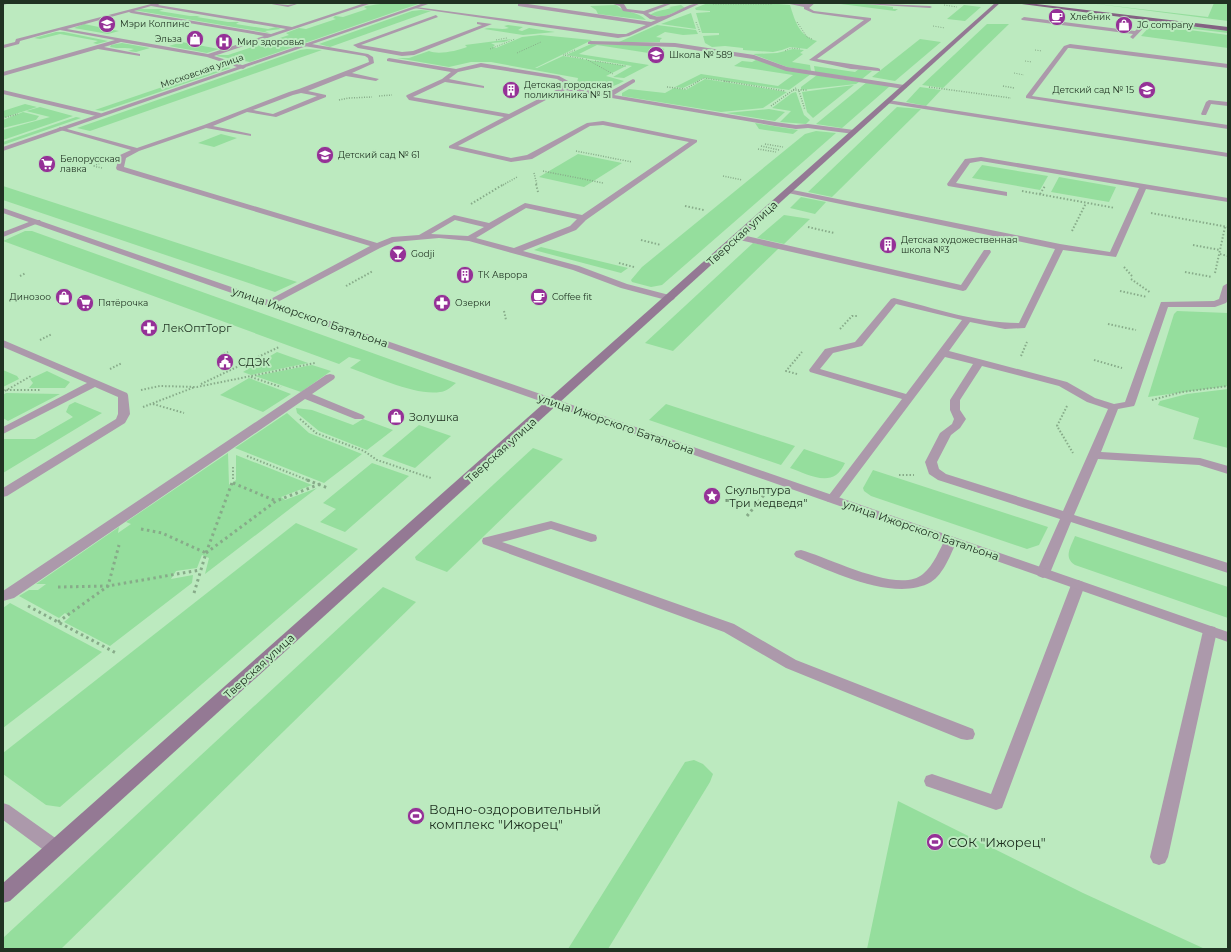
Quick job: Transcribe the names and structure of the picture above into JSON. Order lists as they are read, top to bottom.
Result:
{
  "streets": {
    "main road": ["Тверская улица"],
    "street": ["Московская улица", "улица Ижорского Батальона"]
  },
  "crossings": [
    ["Тверская улица", "улица Ижорского Батальона"]
  ],
  "places": {
    "cafe": ["Хлебник", "Coffee fit"],
    "school or university": [
      "Мэри Колпинс",
      "Школа № 589",
      "Детский сад № 15",
      "Детский сад № 61"
    ],
    "shop": [
      "JG company",
      "Эльза",
      "Динозоо",
      "Золушка"
    ],
    "hospital": ["Мир здоровья"],
    "building": ["Детская городская поликлиника № 51", "Детская художественная школа №3", "ТК Аврора"],
    "supermarket": ["Белорусская лавка", "Пятёрочка"],
    "bar": ["Godji"],
    "pharmacy": ["Озерки", "ЛекОптТорг"],
    "public building": ["СДЭК"],
    "place": ["Скульптура \"Три медведя\""],
    "sports": ["Водно-оздоровительный комплекс \"Ижорец\"", "СОК \"Ижорец\""]
  }
}
